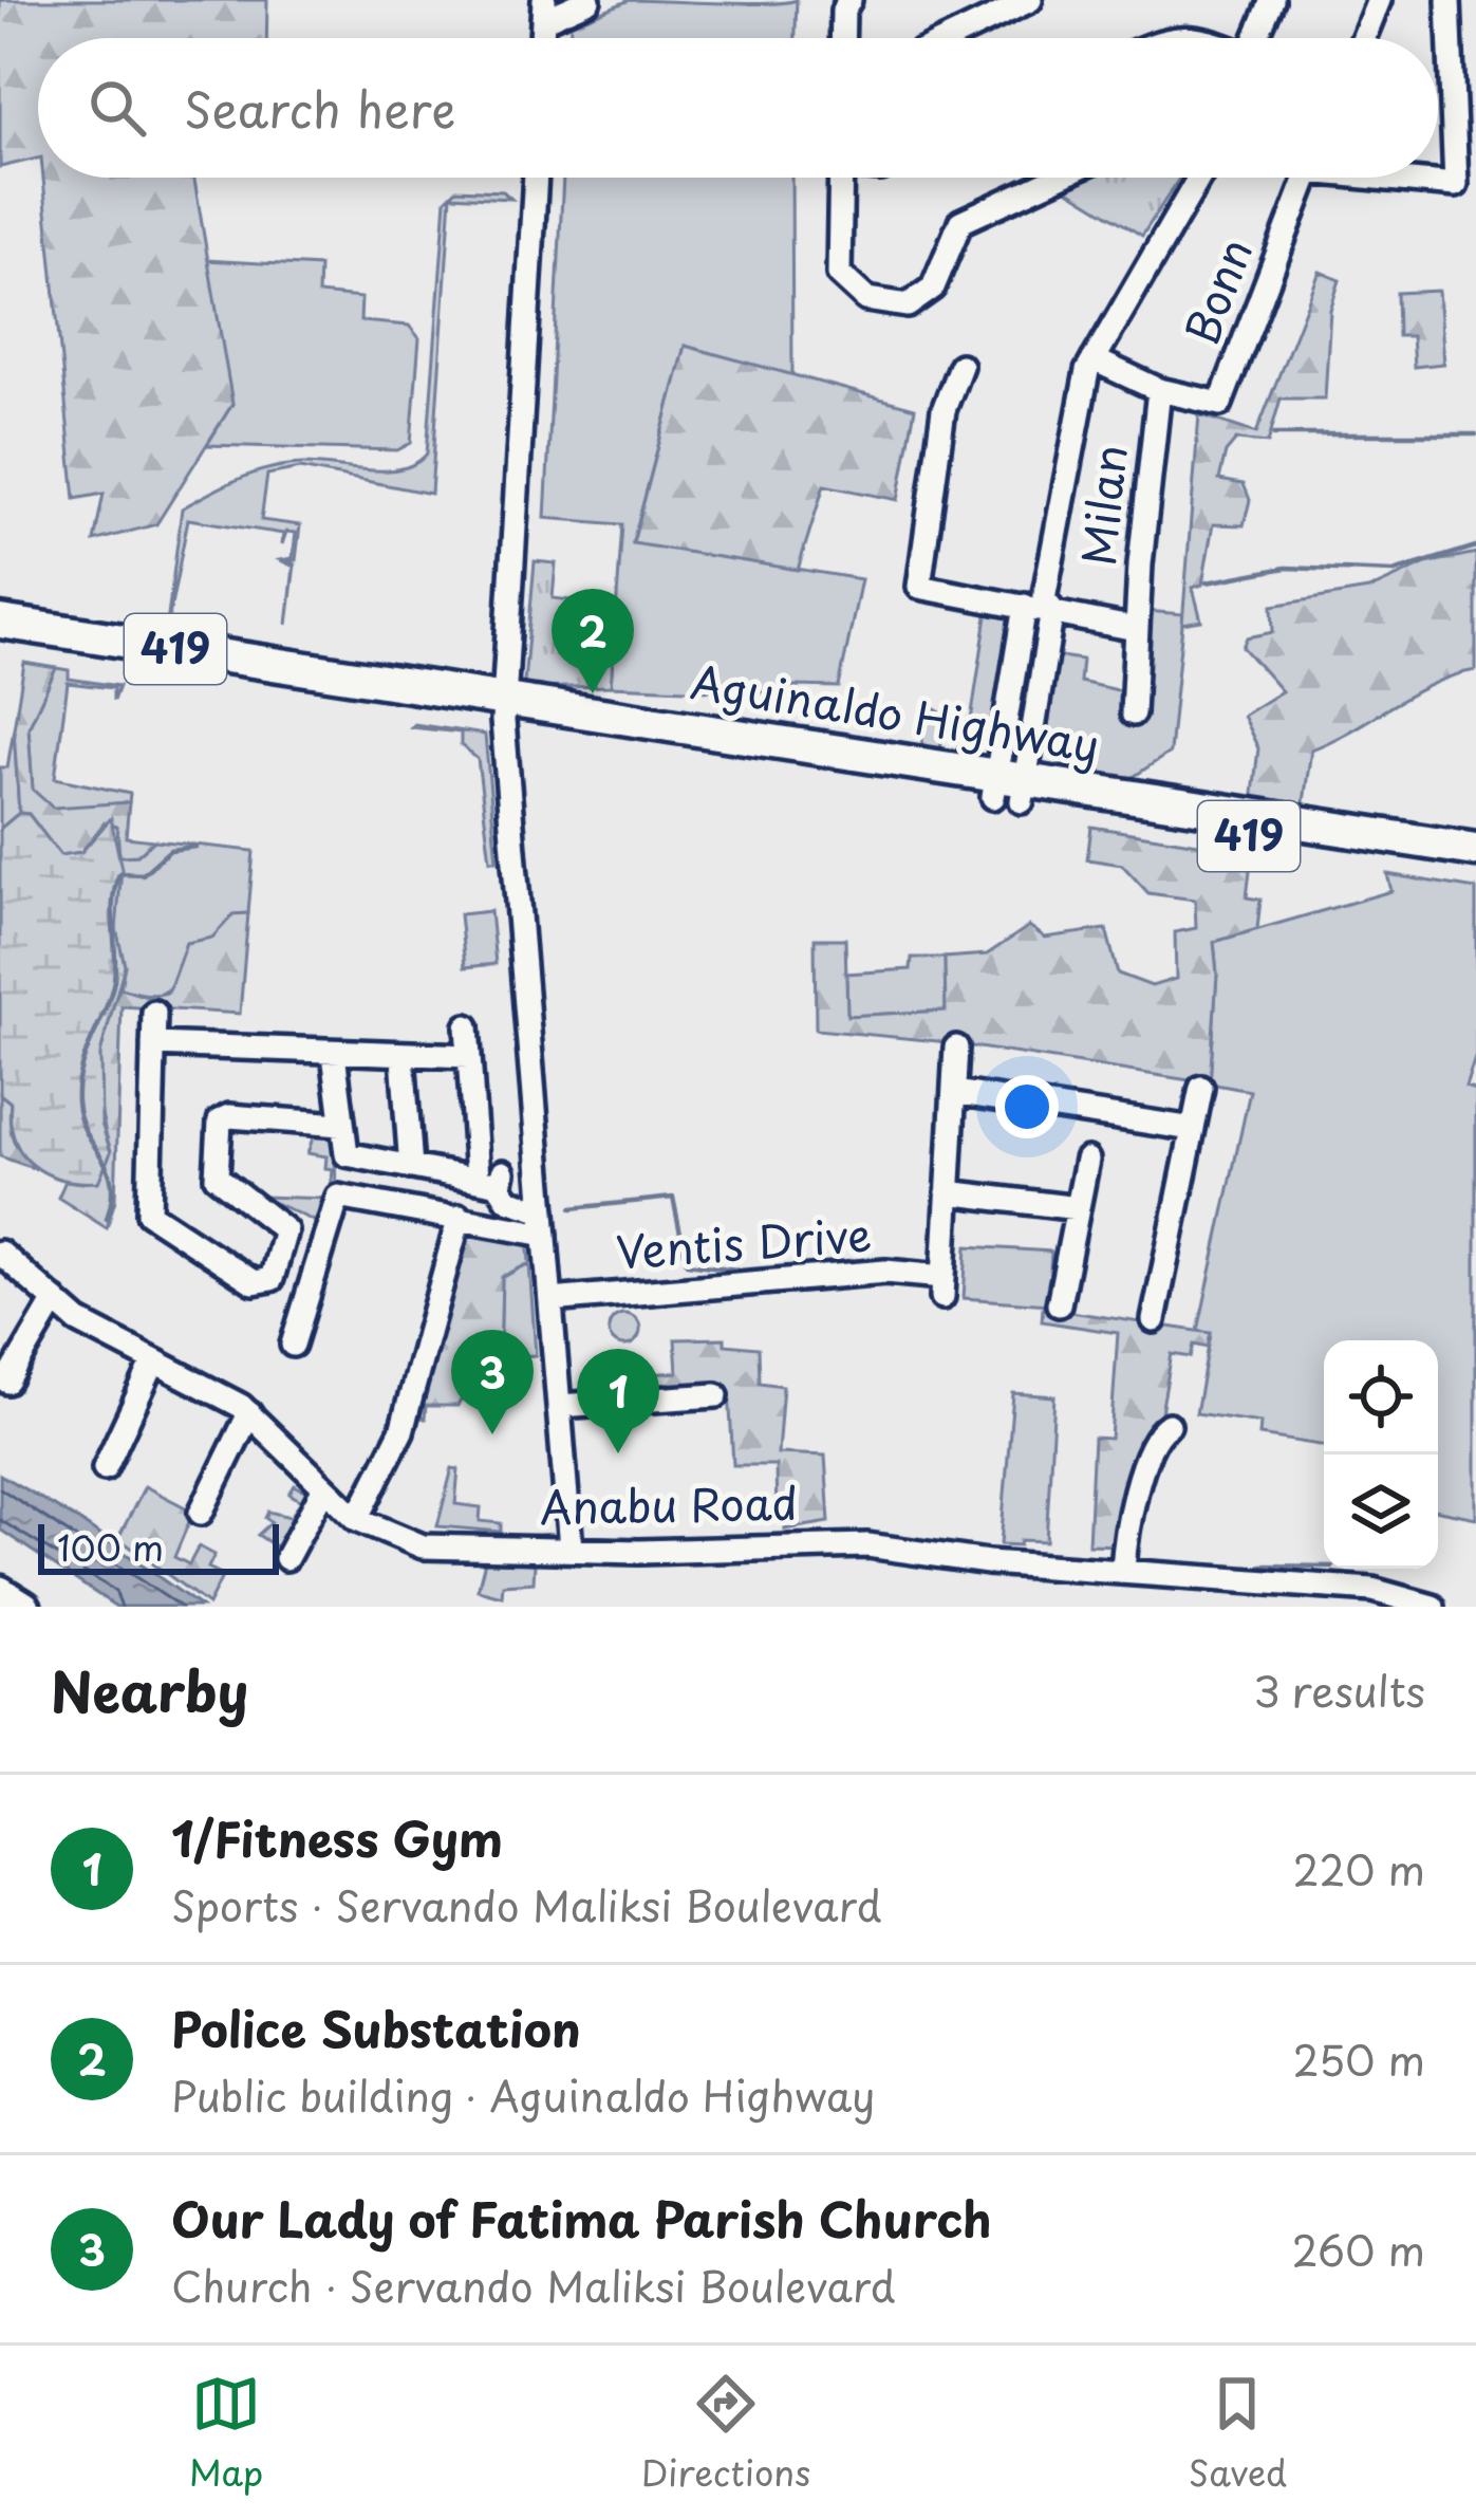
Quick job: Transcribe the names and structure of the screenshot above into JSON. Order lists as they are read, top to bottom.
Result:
{
  "streets": {
    "highway": ["419", "Aguinaldo Highway"],
    "street": [
      "Bonn",
      "Milan",
      "Ventis Drive",
      "Anabu Road"
    ]
  },
  "crossings": [
    ["Bonn", "Milan"]
  ],
  "scale_bar": "100 m",
  "page": {
    "search": "Search here",
    "pins": ["2", "3", "1"],
    "scale": "100 m",
    "heading": ["Nearby", "3 results"],
    "list": [
      {
        "mark": "1",
        "name": "1/Fitness Gym",
        "note": "Sports · Servando Maliksi Boulevard",
        "value": "220 m"
      },
      {
        "mark": "2",
        "name": "Police Substation",
        "note": "Public building · Aguinaldo Highway",
        "value": "250 m"
      },
      {
        "mark": "3",
        "name": "Our Lady of Fatima Parish Church",
        "note": "Church · Servando Maliksi Boulevard",
        "value": "260 m"
      }
    ],
    "nav": ["Map", "Directions", "Saved"]
  }
}
